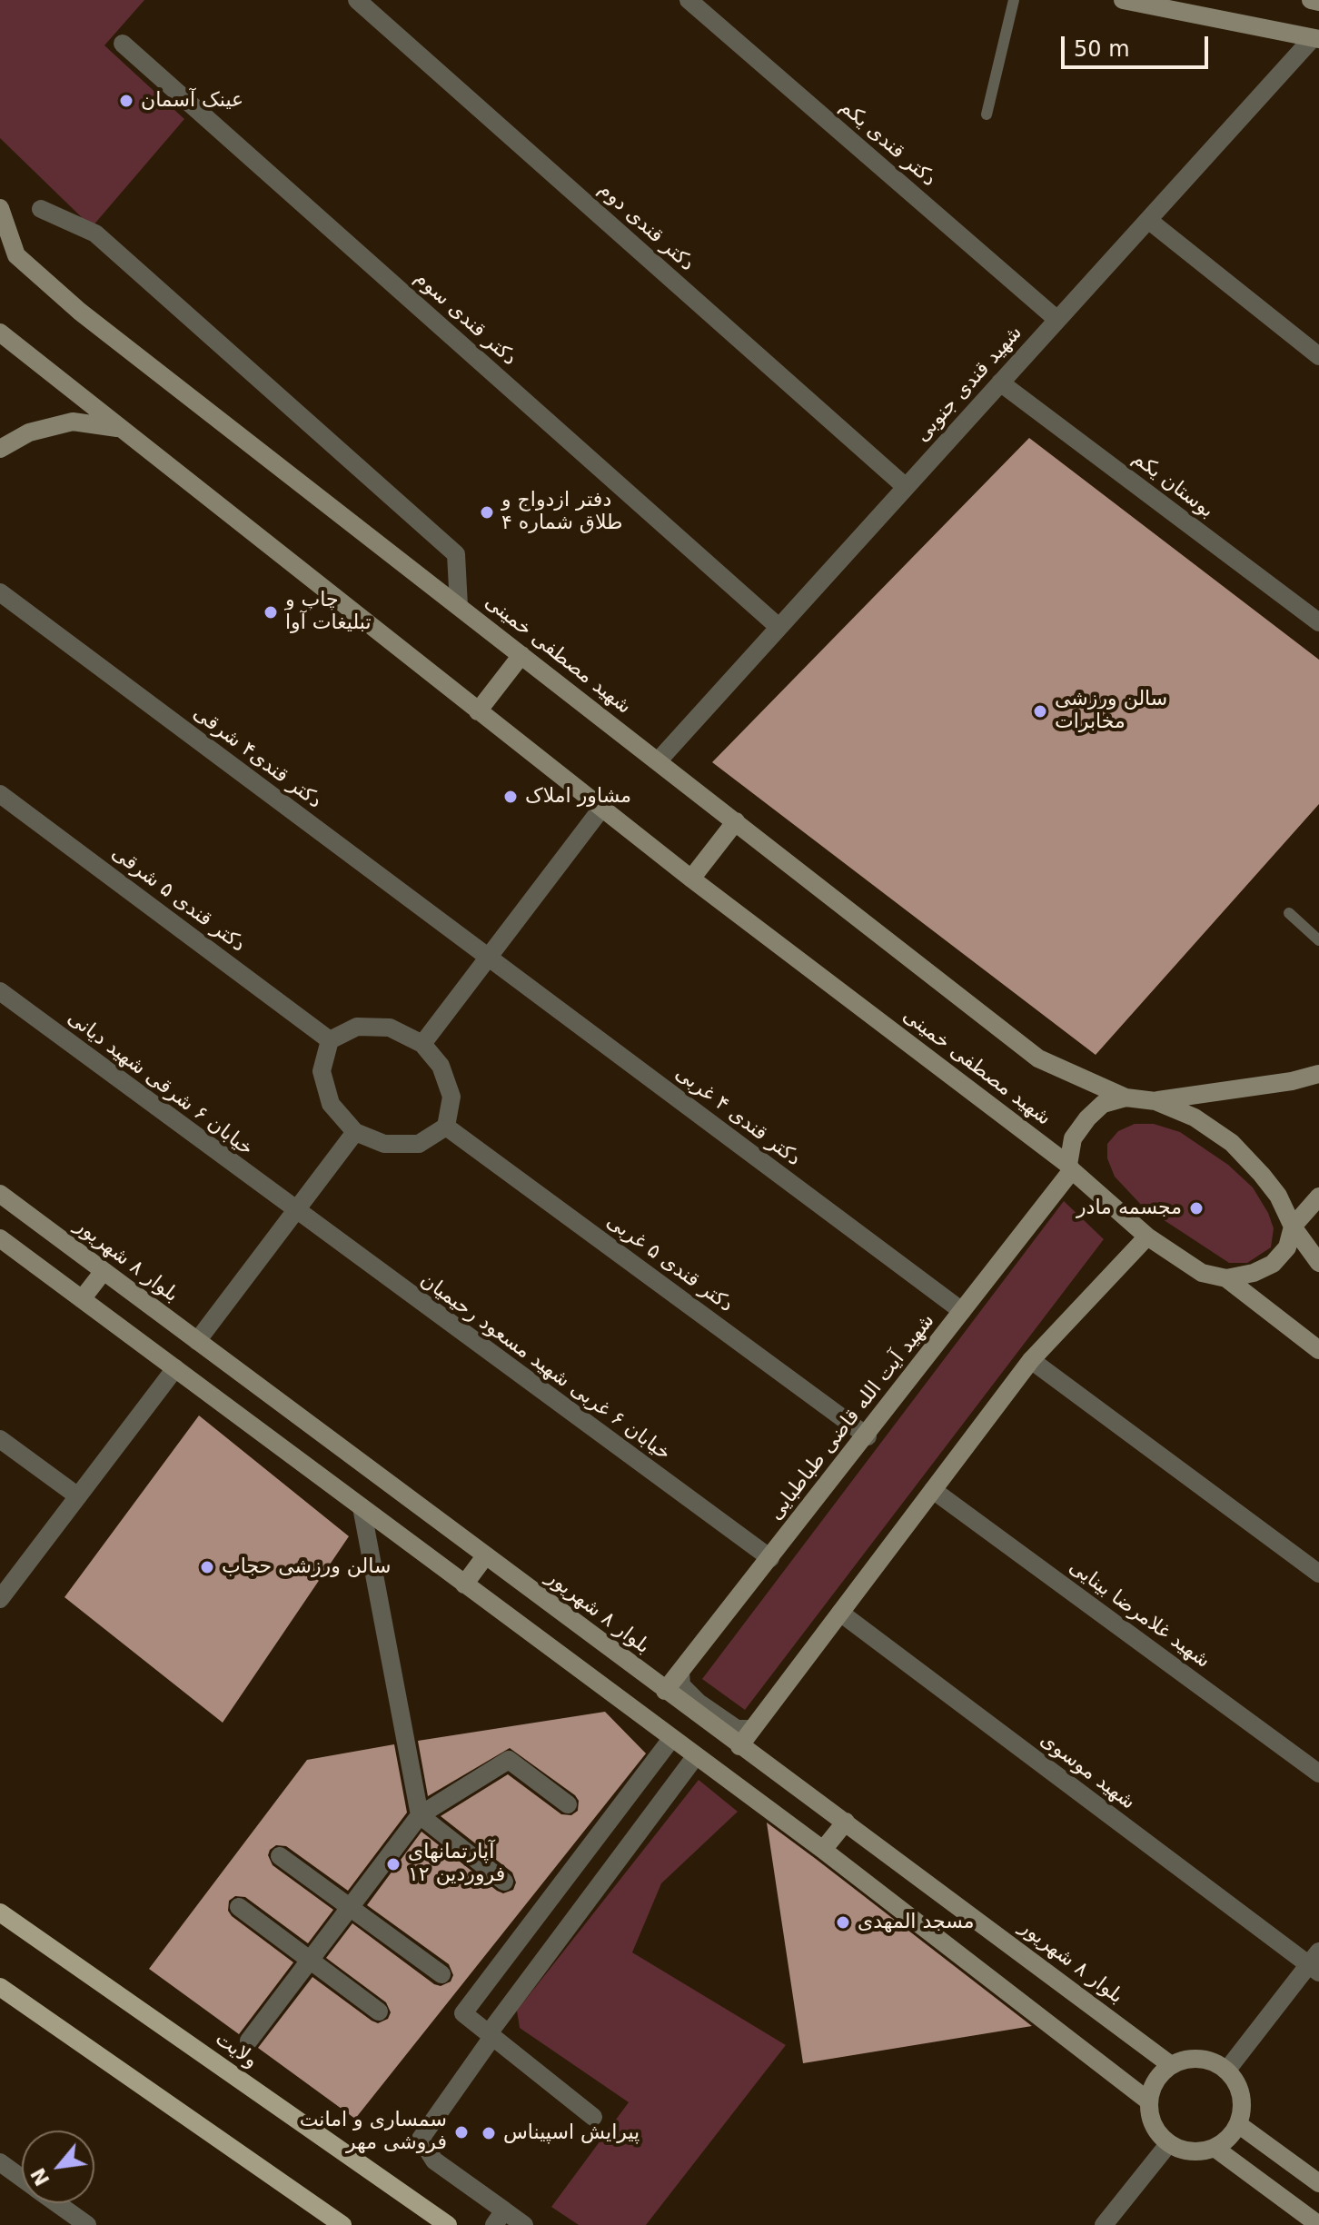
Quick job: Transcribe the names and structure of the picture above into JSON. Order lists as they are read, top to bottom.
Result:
{
  "streets": {
    "main road": ["ولایت"],
    "street": [
      "دکتر قندی یکم",
      "دکتر قندی دوم",
      "دکتر قندی سوم",
      "شهید قندی جنوبی",
      "بوستان یکم",
      "شهید مصطفی خمینی",
      "دکتر قندی۴ شرقی",
      "دکتر قندی ۵ شرقی",
      "خیابان ۶ شرقی شهید دیانی",
      "دکتر قندی ۴ غربی",
      "بلوار ۸ شهریور",
      "دکتر قندی ۵ غربی",
      "خیابان ۶ غربی شهید مسعود رحیمیان",
      "شهید آیت الله قاضی طباطبایی",
      "شهید غلامرضا بینایی",
      "شهید موسوی"
    ]
  },
  "crossings": [
    ["دکتر قندی یکم", "شهید قندی جنوبی"],
    ["دکتر قندی دوم", "شهید قندی جنوبی"],
    ["دکتر قندی سوم", "شهید قندی جنوبی"],
    ["شهید قندی جنوبی", "بوستان یکم"],
    ["شهید قندی جنوبی", "شهید مصطفی خمینی"],
    ["شهید مصطفی خمینی", "شهید آیت الله قاضی طباطبایی"],
    ["دکتر قندی۴ شرقی", "دکتر قندی ۴ غربی"],
    ["دکتر قندی ۵ شرقی", "دکتر قندی ۵ غربی"],
    ["خیابان ۶ شرقی شهید دیانی", "خیابان ۶ غربی شهید مسعود رحیمیان"],
    ["دکتر قندی ۴ غربی", "شهید آیت الله قاضی طباطبایی"],
    ["بلوار ۸ شهریور", "شهید آیت الله قاضی طباطبایی"],
    ["دکتر قندی ۵ غربی", "شهید آیت الله قاضی طباطبایی"],
    ["خیابان ۶ غربی شهید مسعود رحیمیان", "شهید آیت الله قاضی طباطبایی"]
  ],
  "places": [
    "عینک آسمان",
    "دفتر ازدواج و طلاق شماره ۴",
    "چاپ و تبلیغات آوا",
    "سالن ورزشی مخابرات",
    "مشاور املاک",
    "مجسمه مادر",
    "سالن ورزشی حجاب",
    "آپارتمانهای ۱۲ فروردین",
    "مسجد المهدی",
    "سمساری و امانت فروشی مهر",
    "پیرایش اسپیناس"
  ],
  "scale_bar": "50 m",
  "north": "bottom left"
}
